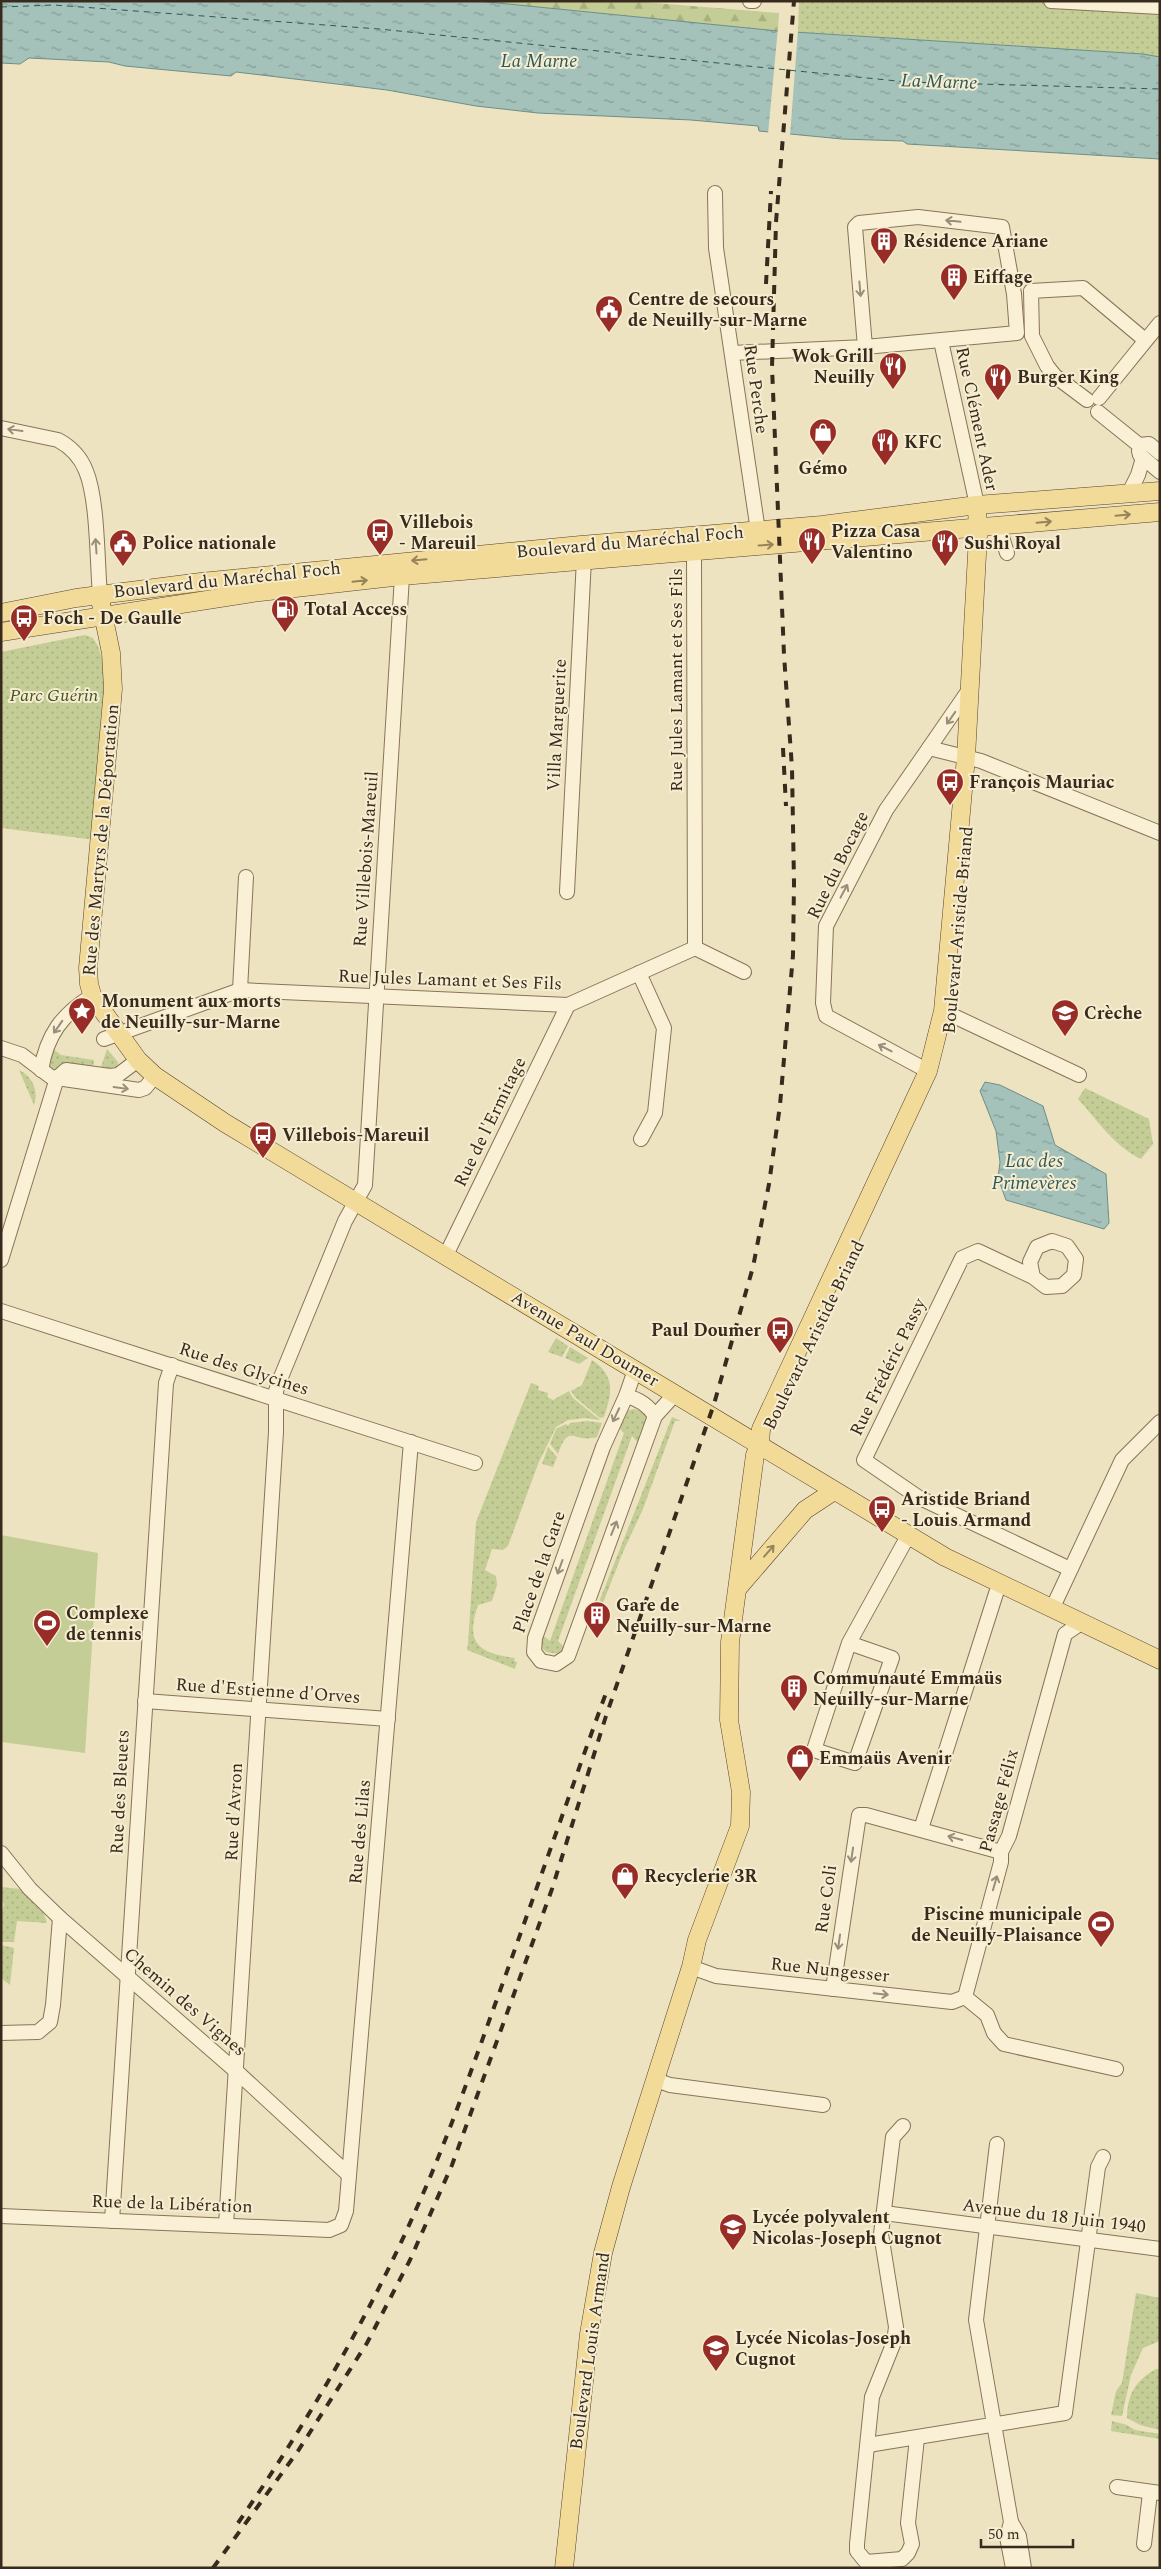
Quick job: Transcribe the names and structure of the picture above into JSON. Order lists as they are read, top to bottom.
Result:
{
  "streets": {
    "main road": [
      "Boulevard du Maréchal Foch",
      "Rue des Martyrs de la Déportation",
      "Boulevard Aristide Briand",
      "Avenue Paul Doumer",
      "Boulevard Louis Armand"
    ],
    "street": [
      "Rue Perche",
      "Rue Clément Ader",
      "Rue Jules Lamant et Ses Fils",
      "Villa Marguerite",
      "Rue Villebois-Mareuil",
      "Rue du Bocage",
      "Rue de l'Ermitage",
      "Rue Frédéric Passy",
      "Rue des Glycines",
      "Place de la Gare",
      "Rue d'Estienne d'Orves",
      "Rue des Bleuets",
      "Passage Félix",
      "Rue d'Avron",
      "Rue des Lilas",
      "Rue Coli",
      "Rue Nungesser",
      "Chemin des Vignes",
      "Rue de la Libération",
      "Avenue du 18 Juin 1940"
    ]
  },
  "crossings": [
    ["Rue Perche", "Boulevard du Maréchal Foch"],
    ["Rue Clément Ader", "Boulevard du Maréchal Foch"],
    ["Rue Clément Ader", "Boulevard Aristide Briand"],
    ["Boulevard du Maréchal Foch", "Rue Jules Lamant et Ses Fils"],
    ["Boulevard du Maréchal Foch", "Villa Marguerite"],
    ["Boulevard du Maréchal Foch", "Rue des Martyrs de la Déportation"],
    ["Boulevard du Maréchal Foch", "Rue Villebois-Mareuil"],
    ["Boulevard du Maréchal Foch", "Boulevard Aristide Briand"],
    ["Rue Jules Lamant et Ses Fils", "Rue des Martyrs de la Déportation"],
    ["Rue Jules Lamant et Ses Fils", "Rue Villebois-Mareuil"],
    ["Rue Jules Lamant et Ses Fils", "Rue de l'Ermitage"],
    ["Rue Jules Lamant et Ses Fils", "Avenue Paul Doumer"],
    ["Rue des Martyrs de la Déportation", "Avenue Paul Doumer"],
    ["Rue Villebois-Mareuil", "Avenue Paul Doumer"],
    ["Rue Villebois-Mareuil", "Rue des Glycines"],
    ["Rue Villebois-Mareuil", "Rue d'Avron"],
    ["Rue du Bocage", "Boulevard Aristide Briand"],
    ["Boulevard Aristide Briand", "Avenue Paul Doumer"],
    ["Boulevard Aristide Briand", "Boulevard Louis Armand"],
    ["Rue de l'Ermitage", "Avenue Paul Doumer"],
    ["Avenue Paul Doumer", "Place de la Gare"],
    ["Avenue Paul Doumer", "Passage Félix"],
    ["Avenue Paul Doumer", "Boulevard Louis Armand"],
    ["Rue des Glycines", "Rue des Bleuets"],
    ["Rue des Glycines", "Rue d'Avron"],
    ["Rue des Glycines", "Rue des Lilas"],
    ["Rue d'Estienne d'Orves", "Rue des Bleuets"],
    ["Rue d'Estienne d'Orves", "Rue d'Avron"],
    ["Rue d'Estienne d'Orves", "Rue des Lilas"],
    ["Rue des Bleuets", "Chemin des Vignes"],
    ["Rue des Bleuets", "Rue de la Libération"],
    ["Passage Félix", "Rue Nungesser"],
    ["Rue d'Avron", "Chemin des Vignes"],
    ["Rue d'Avron", "Rue de la Libération"],
    ["Rue des Lilas", "Chemin des Vignes"],
    ["Rue des Lilas", "Rue de la Libération"],
    ["Rue Coli", "Rue Nungesser"],
    ["Rue Nungesser", "Boulevard Louis Armand"]
  ],
  "one_way": ["Passage Félix", "Rue Nungesser"],
  "water": ["La Marne", "Lac des Primevères"],
  "parks": ["Parc Guérin"],
  "places": {
    "building": [
      "Résidence Ariane",
      "Eiffage",
      "Gare de Neuilly-sur-Marne",
      "Communauté Emmaüs Neuilly-sur-Marne"
    ],
    "public building": ["Centre de secours de Neuilly-sur-Marne", "Police nationale"],
    "restaurant": [
      "Wok Grill Neuilly",
      "Burger King",
      "KFC",
      "Pizza Casa Valentino",
      "Sushi Royal"
    ],
    "shop": ["Gémo", "Emmaüs Avenir", "Recyclerie 3R"],
    "bus stop": [
      "Villebois - Mareuil",
      "Foch - De Gaulle",
      "François Mauriac",
      "Villebois-Mareuil",
      "Paul Doumer",
      "Aristide Briand - Louis Armand"
    ],
    "fuel station": ["Total Access"],
    "place": ["Monument aux morts de Neuilly-sur-Marne"],
    "school or university": ["Crèche", "Lycée polyvalent Nicolas-Joseph Cugnot", "Lycée Nicolas-Joseph Cugnot"],
    "sports": ["Complexe de tennis", "Piscine municipale de Neuilly-Plaisance"]
  },
  "scale_bar": "50 m"
}
